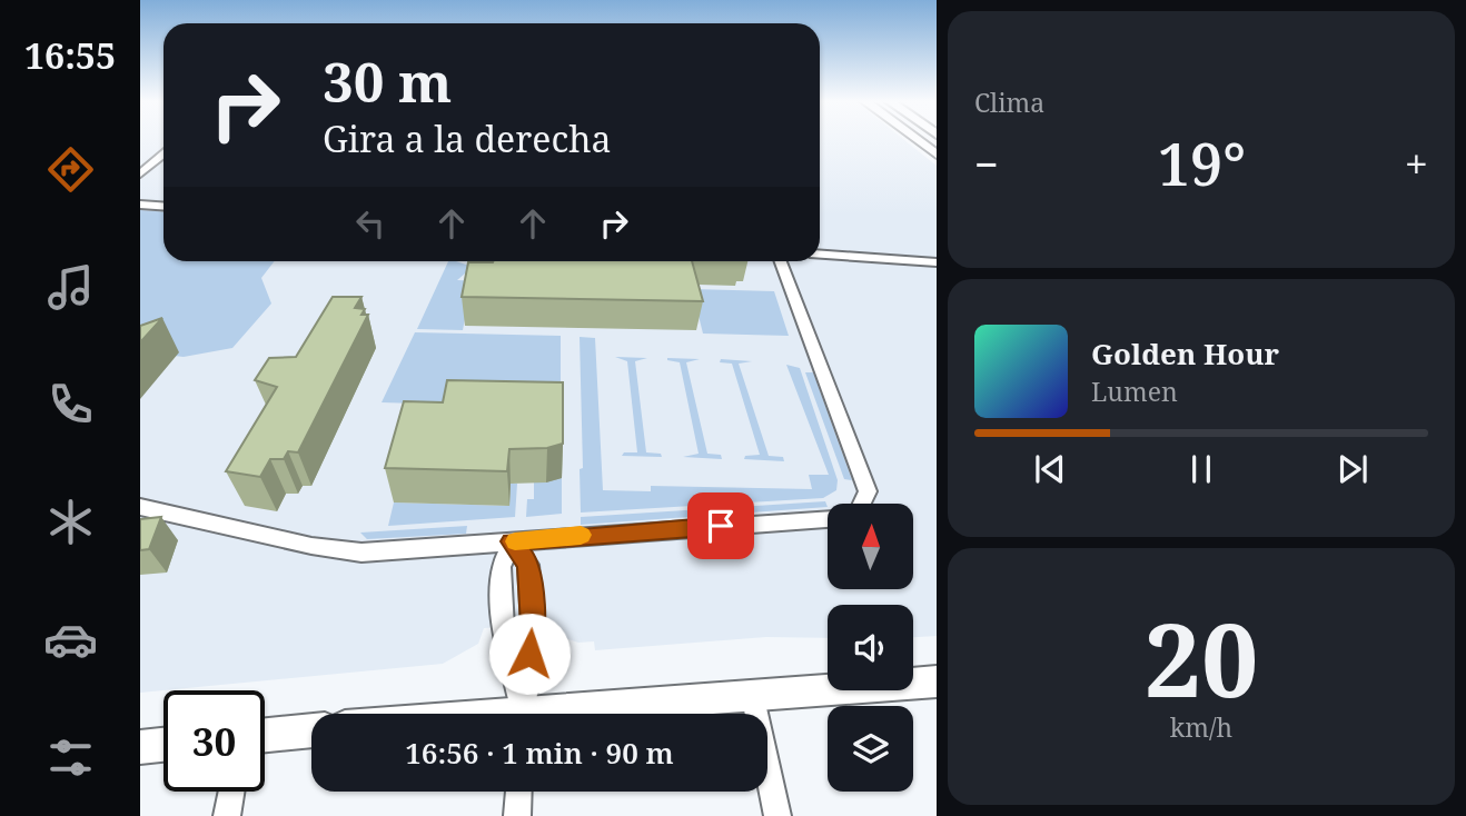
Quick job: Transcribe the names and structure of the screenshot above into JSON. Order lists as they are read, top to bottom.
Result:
{
  "north": "top",
  "page": {
    "tabs": "16:55",
    "tile": [
      "Clima",
      ["20", "km/h"]
    ],
    "turn": ["30 m", "Gira a la derecha"],
    "heat": ["−", "19°", "+"],
    "song": ["Golden Hour", "Lumen"],
    "limit": "30",
    "trip": "16:56 · 1 min · 90 m"
  }
}
